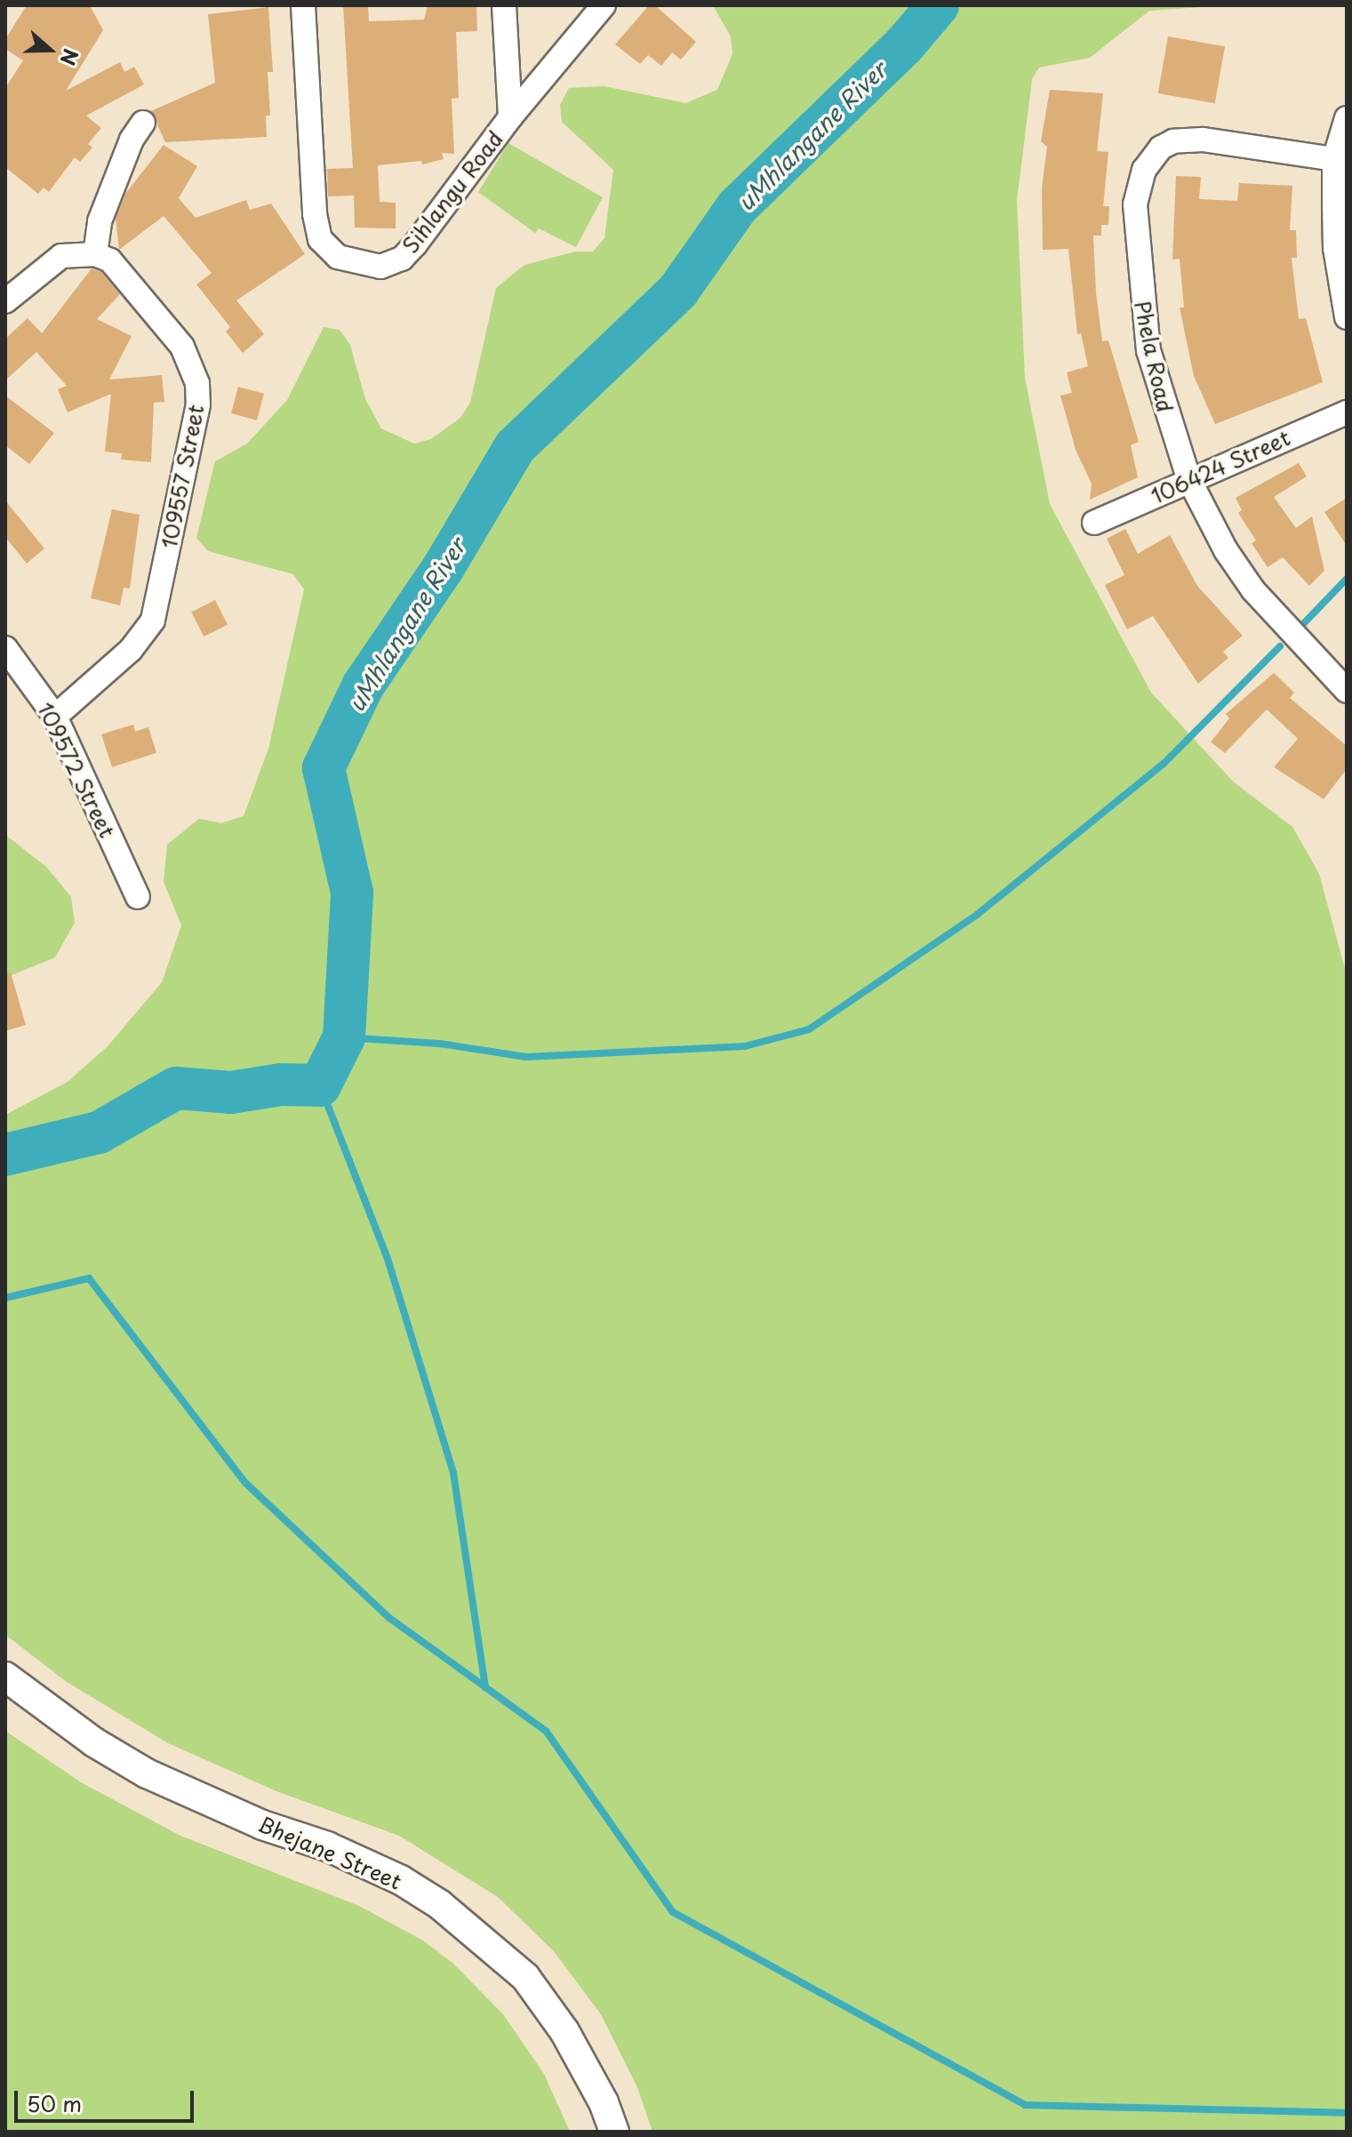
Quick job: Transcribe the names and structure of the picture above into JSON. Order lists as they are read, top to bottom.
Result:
{
  "streets": {
    "street": [
      "Sihlangu Road",
      "Phela Road",
      "106424 Street",
      "109557 Street",
      "109572 Street",
      "Bhejane Street"
    ]
  },
  "crossings": [
    ["Phela Road", "106424 Street"],
    ["109557 Street", "109572 Street"]
  ],
  "water": ["uMhlangane River"],
  "scale_bar": "50 m",
  "north": "right"
}
